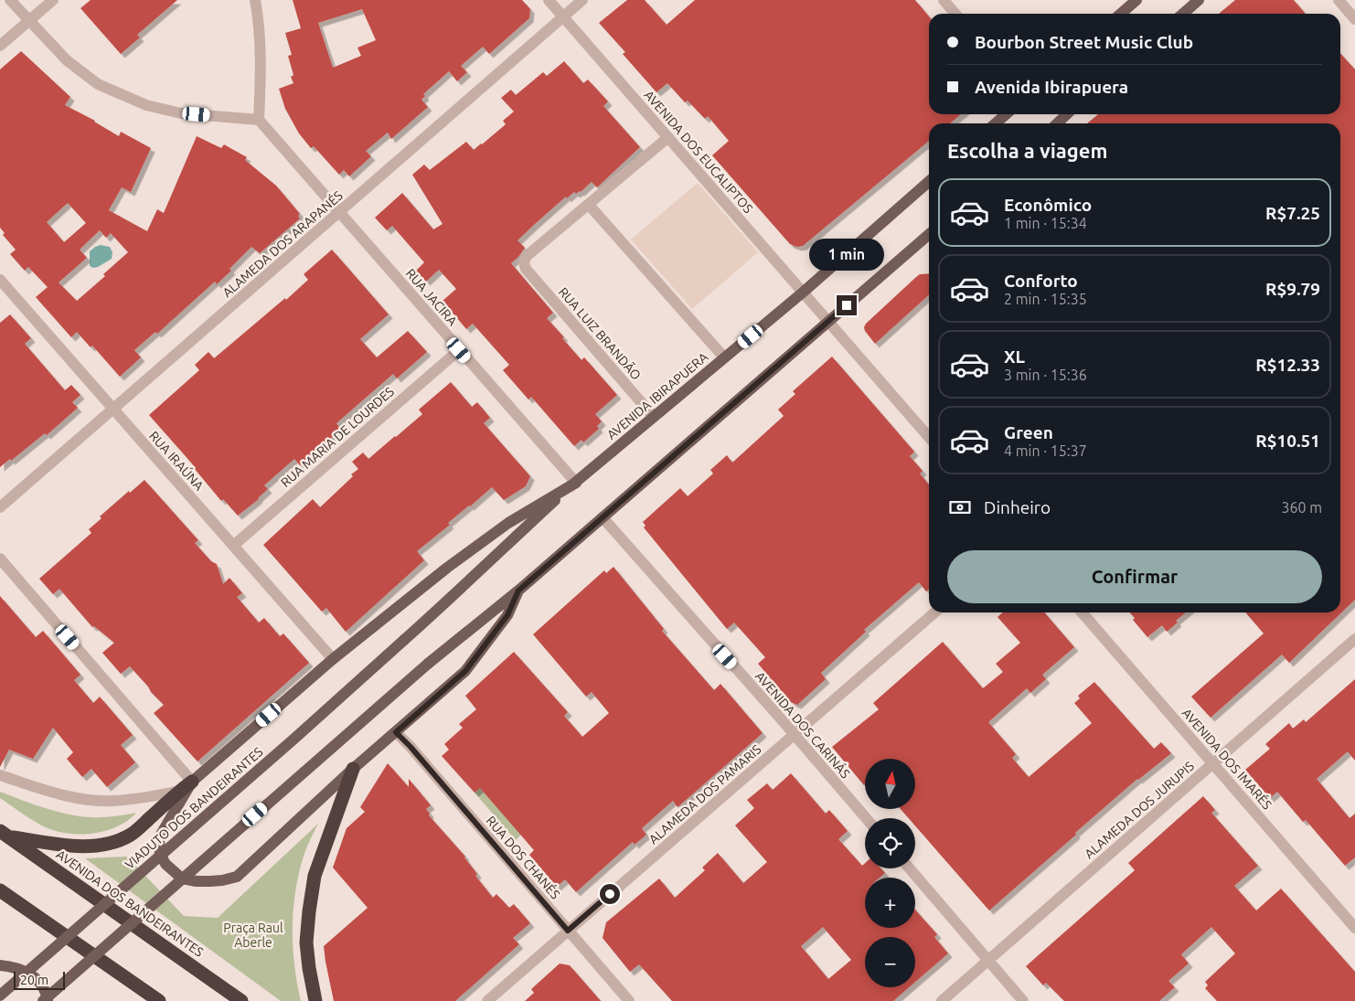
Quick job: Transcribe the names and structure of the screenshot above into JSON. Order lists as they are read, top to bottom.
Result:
{
  "streets": {
    "highway": ["AVENIDA DOS BANDEIRANTES"],
    "main road": ["AVENIDA IBIRAPUERA", "VIADUTO DOS BANDEIRANTES"],
    "street": [
      "AVENIDA DOS EUCALIPTOS",
      "ALAMEDA DOS ARAPANÉS",
      "RUA JACIRA",
      "RUA LUIZ BRANDÃO",
      "RUA MARIA DE LOURDES",
      "RUA IRAÚNA",
      "AVENIDA DOS CARINÁS",
      "AVENIDA DOS IMARÉS",
      "ALAMEDA DOS PAMARIS",
      "ALAMEDA DOS JURUPIS",
      "RUA DOS CHANÉS"
    ]
  },
  "crossings": [
    ["AVENIDA DOS EUCALIPTOS", "ALAMEDA DOS ARAPANÉS"],
    ["AVENIDA DOS EUCALIPTOS", "AVENIDA IBIRAPUERA"],
    ["ALAMEDA DOS ARAPANÉS", "RUA JACIRA"],
    ["ALAMEDA DOS ARAPANÉS", "RUA IRAÚNA"],
    ["RUA JACIRA", "AVENIDA IBIRAPUERA"],
    ["RUA JACIRA", "RUA MARIA DE LOURDES"],
    ["RUA LUIZ BRANDÃO", "AVENIDA IBIRAPUERA"],
    ["AVENIDA IBIRAPUERA", "VIADUTO DOS BANDEIRANTES"],
    ["RUA MARIA DE LOURDES", "RUA IRAÚNA"],
    ["AVENIDA DOS CARINÁS", "ALAMEDA DOS PAMARIS"],
    ["AVENIDA DOS IMARÉS", "ALAMEDA DOS JURUPIS"],
    ["ALAMEDA DOS PAMARIS", "RUA DOS CHANÉS"]
  ],
  "parks": ["Praça Raul Aberle"],
  "scale_bar": "20 m",
  "north": "top",
  "page": {
    "banner": ["Bourbon Street Music Club", "Avenida Ibirapuera"],
    "heading": "Escolha a viagem",
    "list": [
      {
        "name": "Econômico",
        "note": "1 min · 15:34",
        "value": "R$7.25"
      },
      {
        "name": "Conforto",
        "note": "2 min · 15:35",
        "value": "R$9.79"
      },
      {
        "name": "XL",
        "note": "3 min · 15:36",
        "value": "R$12.33"
      },
      {
        "name": "Green",
        "note": "4 min · 15:37",
        "value": "R$10.51"
      }
    ],
    "bubble": "1 min",
    "pay": ["Dinheiro", "360 m"],
    "buttons": "Confirmar",
    "map_buttons": ["+", "−"],
    "scale": "20 m"
  }
}
